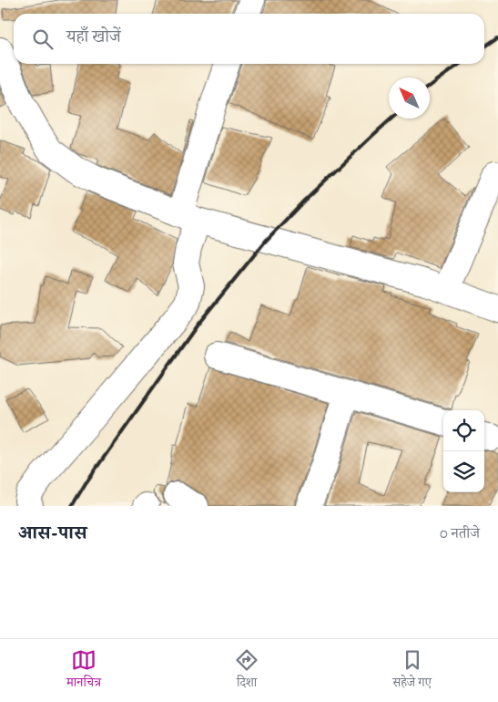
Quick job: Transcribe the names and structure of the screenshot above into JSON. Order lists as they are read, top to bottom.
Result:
{
  "north": "top left",
  "page": {
    "search": "यहाँ खोजें",
    "heading": ["आस-पास", "0 नतीजे"],
    "nav": ["मानचित्र", "दिशा", "सहेजे गए"]
  }
}
